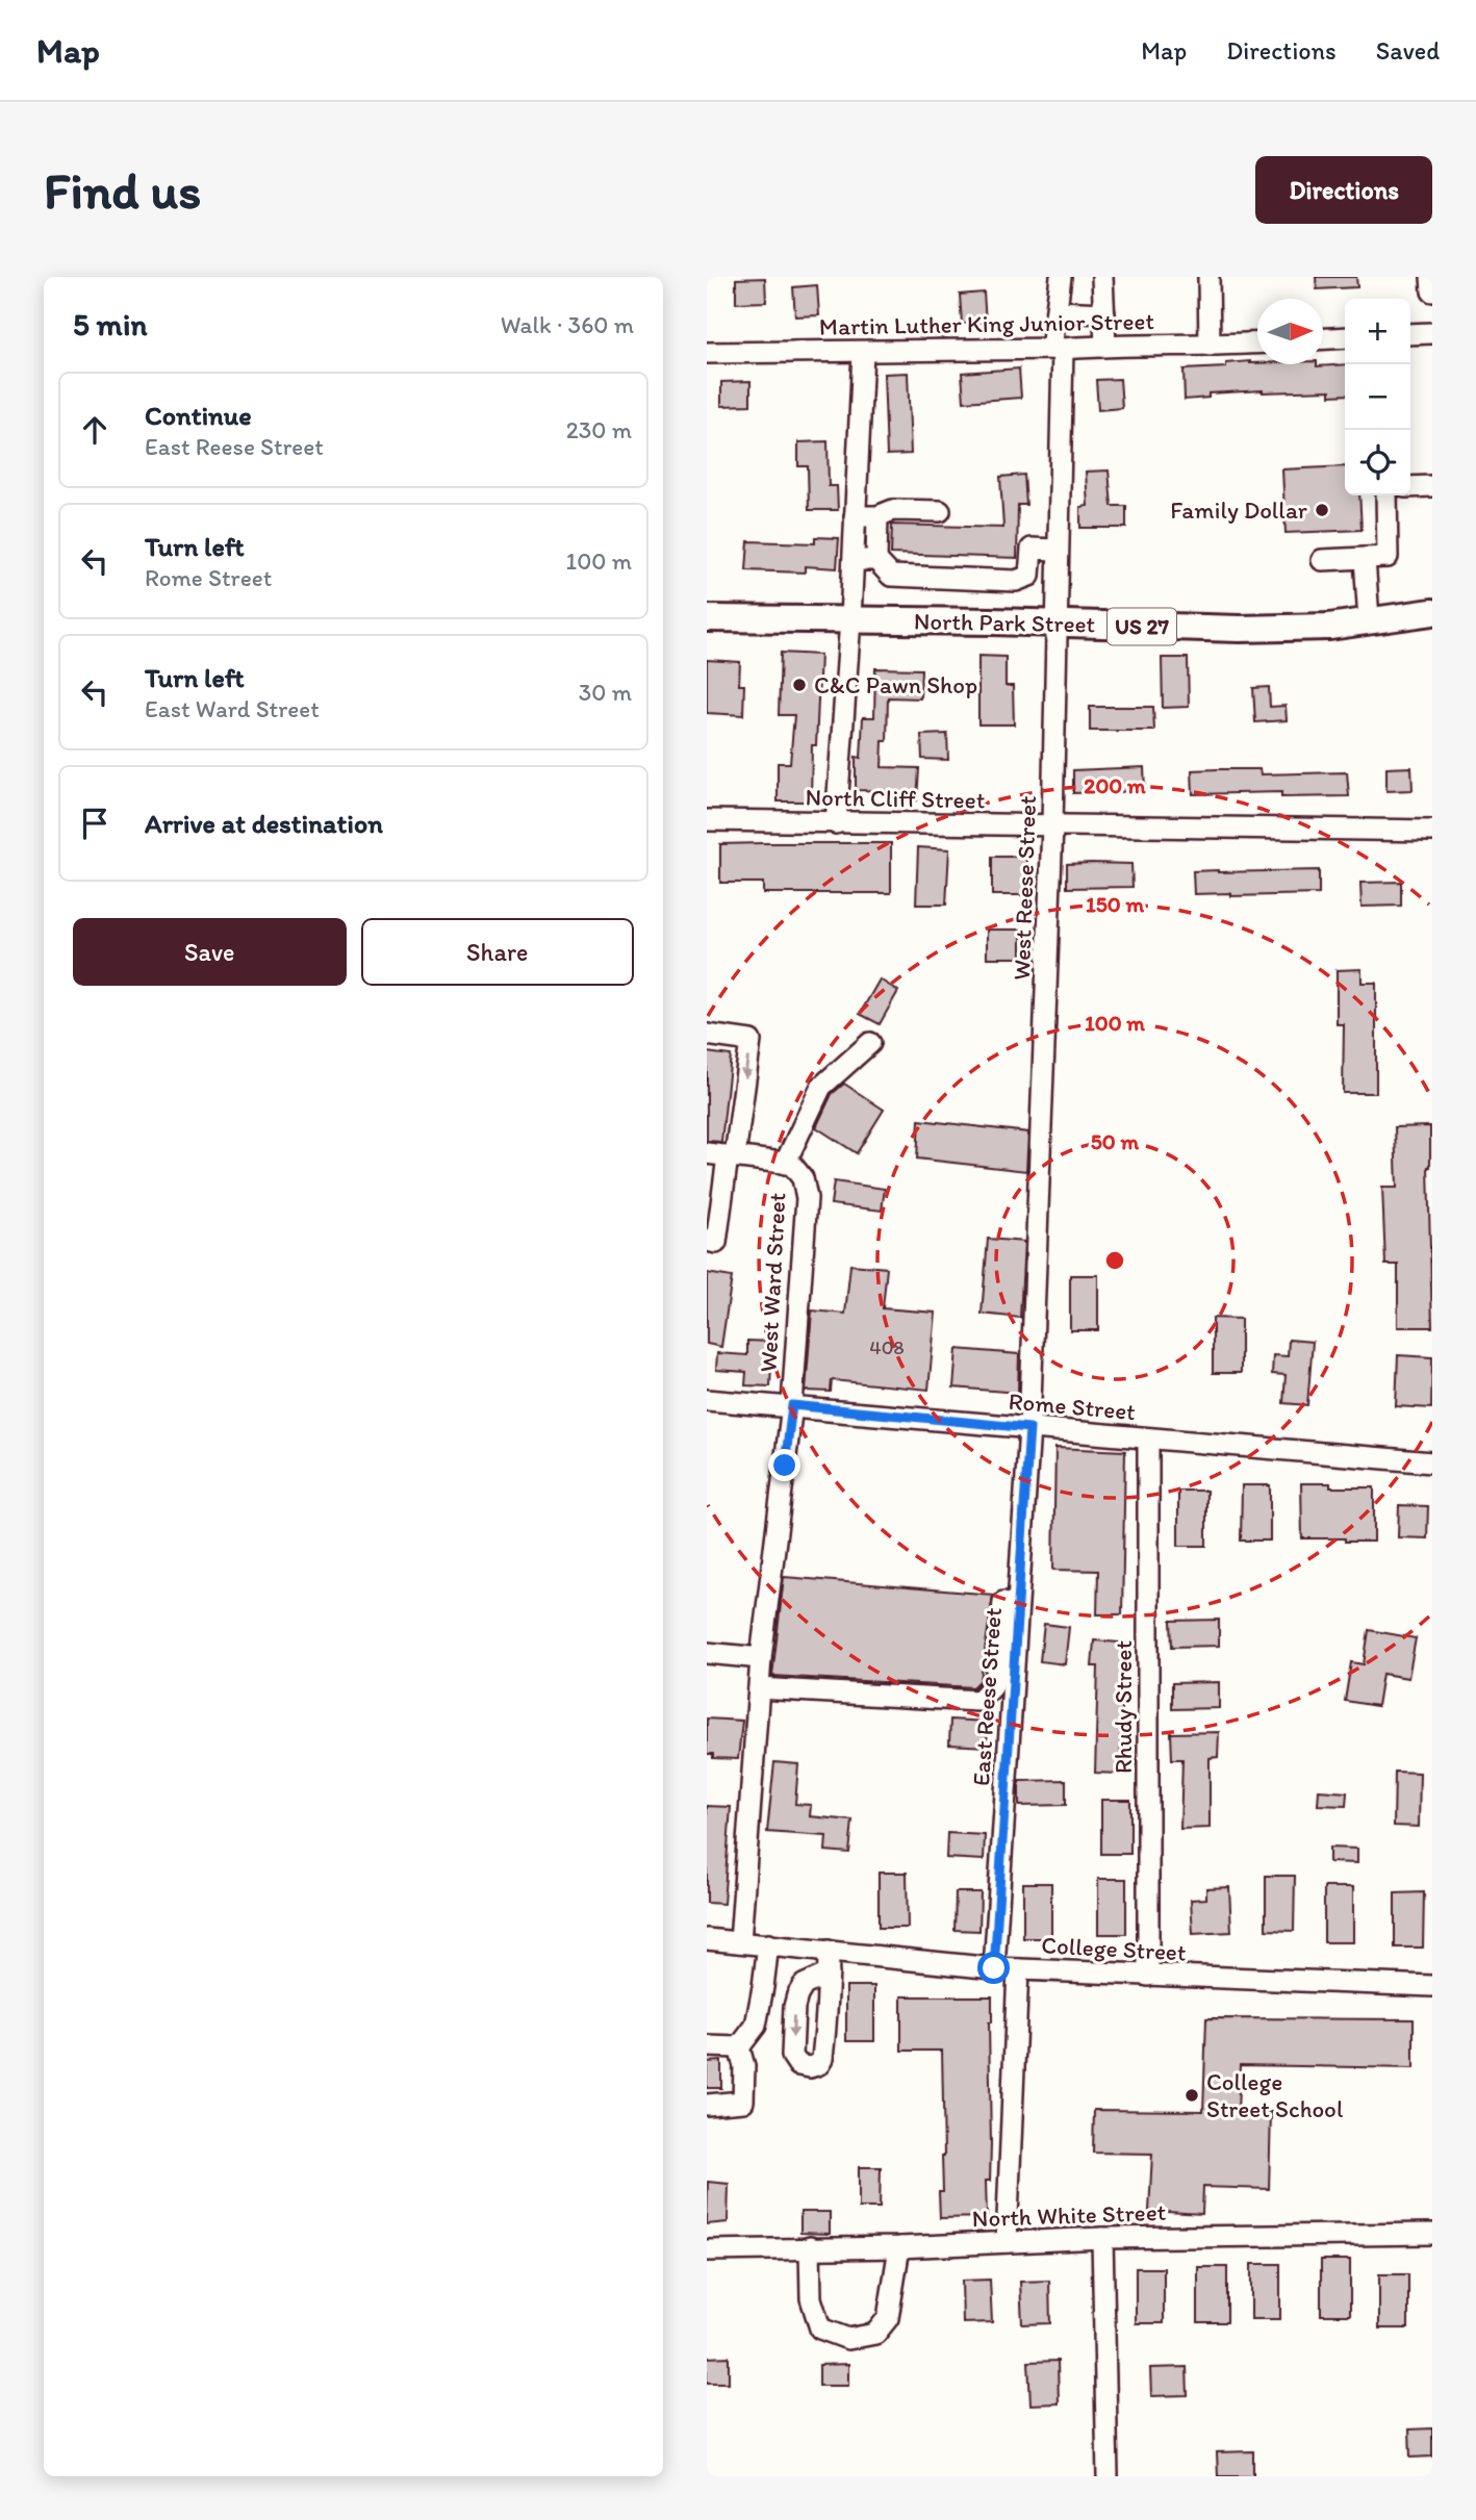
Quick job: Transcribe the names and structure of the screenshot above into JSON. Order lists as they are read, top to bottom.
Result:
{
  "streets": {
    "main road": ["North Park Street", "US 27"],
    "street": [
      "Martin Luther King Junior Street",
      "North Cliff Street",
      "West Reese Street",
      "West Ward Street",
      "Rome Street",
      "East Reese Street",
      "Rhudy Street",
      "College Street",
      "North White Street"
    ]
  },
  "crossings": [
    ["Martin Luther King Junior Street", "West Reese Street"],
    ["North Park Street", "West Reese Street"],
    ["North Cliff Street", "West Reese Street"],
    ["West Reese Street", "Rome Street"],
    ["West Reese Street", "East Reese Street"],
    ["West Ward Street", "Rome Street"],
    ["West Ward Street", "College Street"],
    ["Rome Street", "East Reese Street"],
    ["Rome Street", "Rhudy Street"],
    ["East Reese Street", "College Street"],
    ["Rhudy Street", "College Street"]
  ],
  "places": ["Family Dollar", "C&C Pawn Shop", "College Street School"],
  "house_numbers": ["408"],
  "north": "right",
  "page": {
    "header": "Map",
    "nav": ["Map", "Directions", "Saved"],
    "buttons": [
      "Directions",
      ["Save", "Share"]
    ],
    "title": "Find us",
    "heading": ["5 min", "Walk · 360 m"],
    "map_buttons": ["+", "−"],
    "list": [
      ["Continue", "East Reese Street", "230 m"],
      ["Turn left", "Rome Street", "100 m"],
      ["Turn left", "East Ward Street", "30 m"],
      "Arrive at destination"
    ]
  },
  "rings": [
    "200 m",
    "150 m",
    "100 m",
    "50 m"
  ]
}
